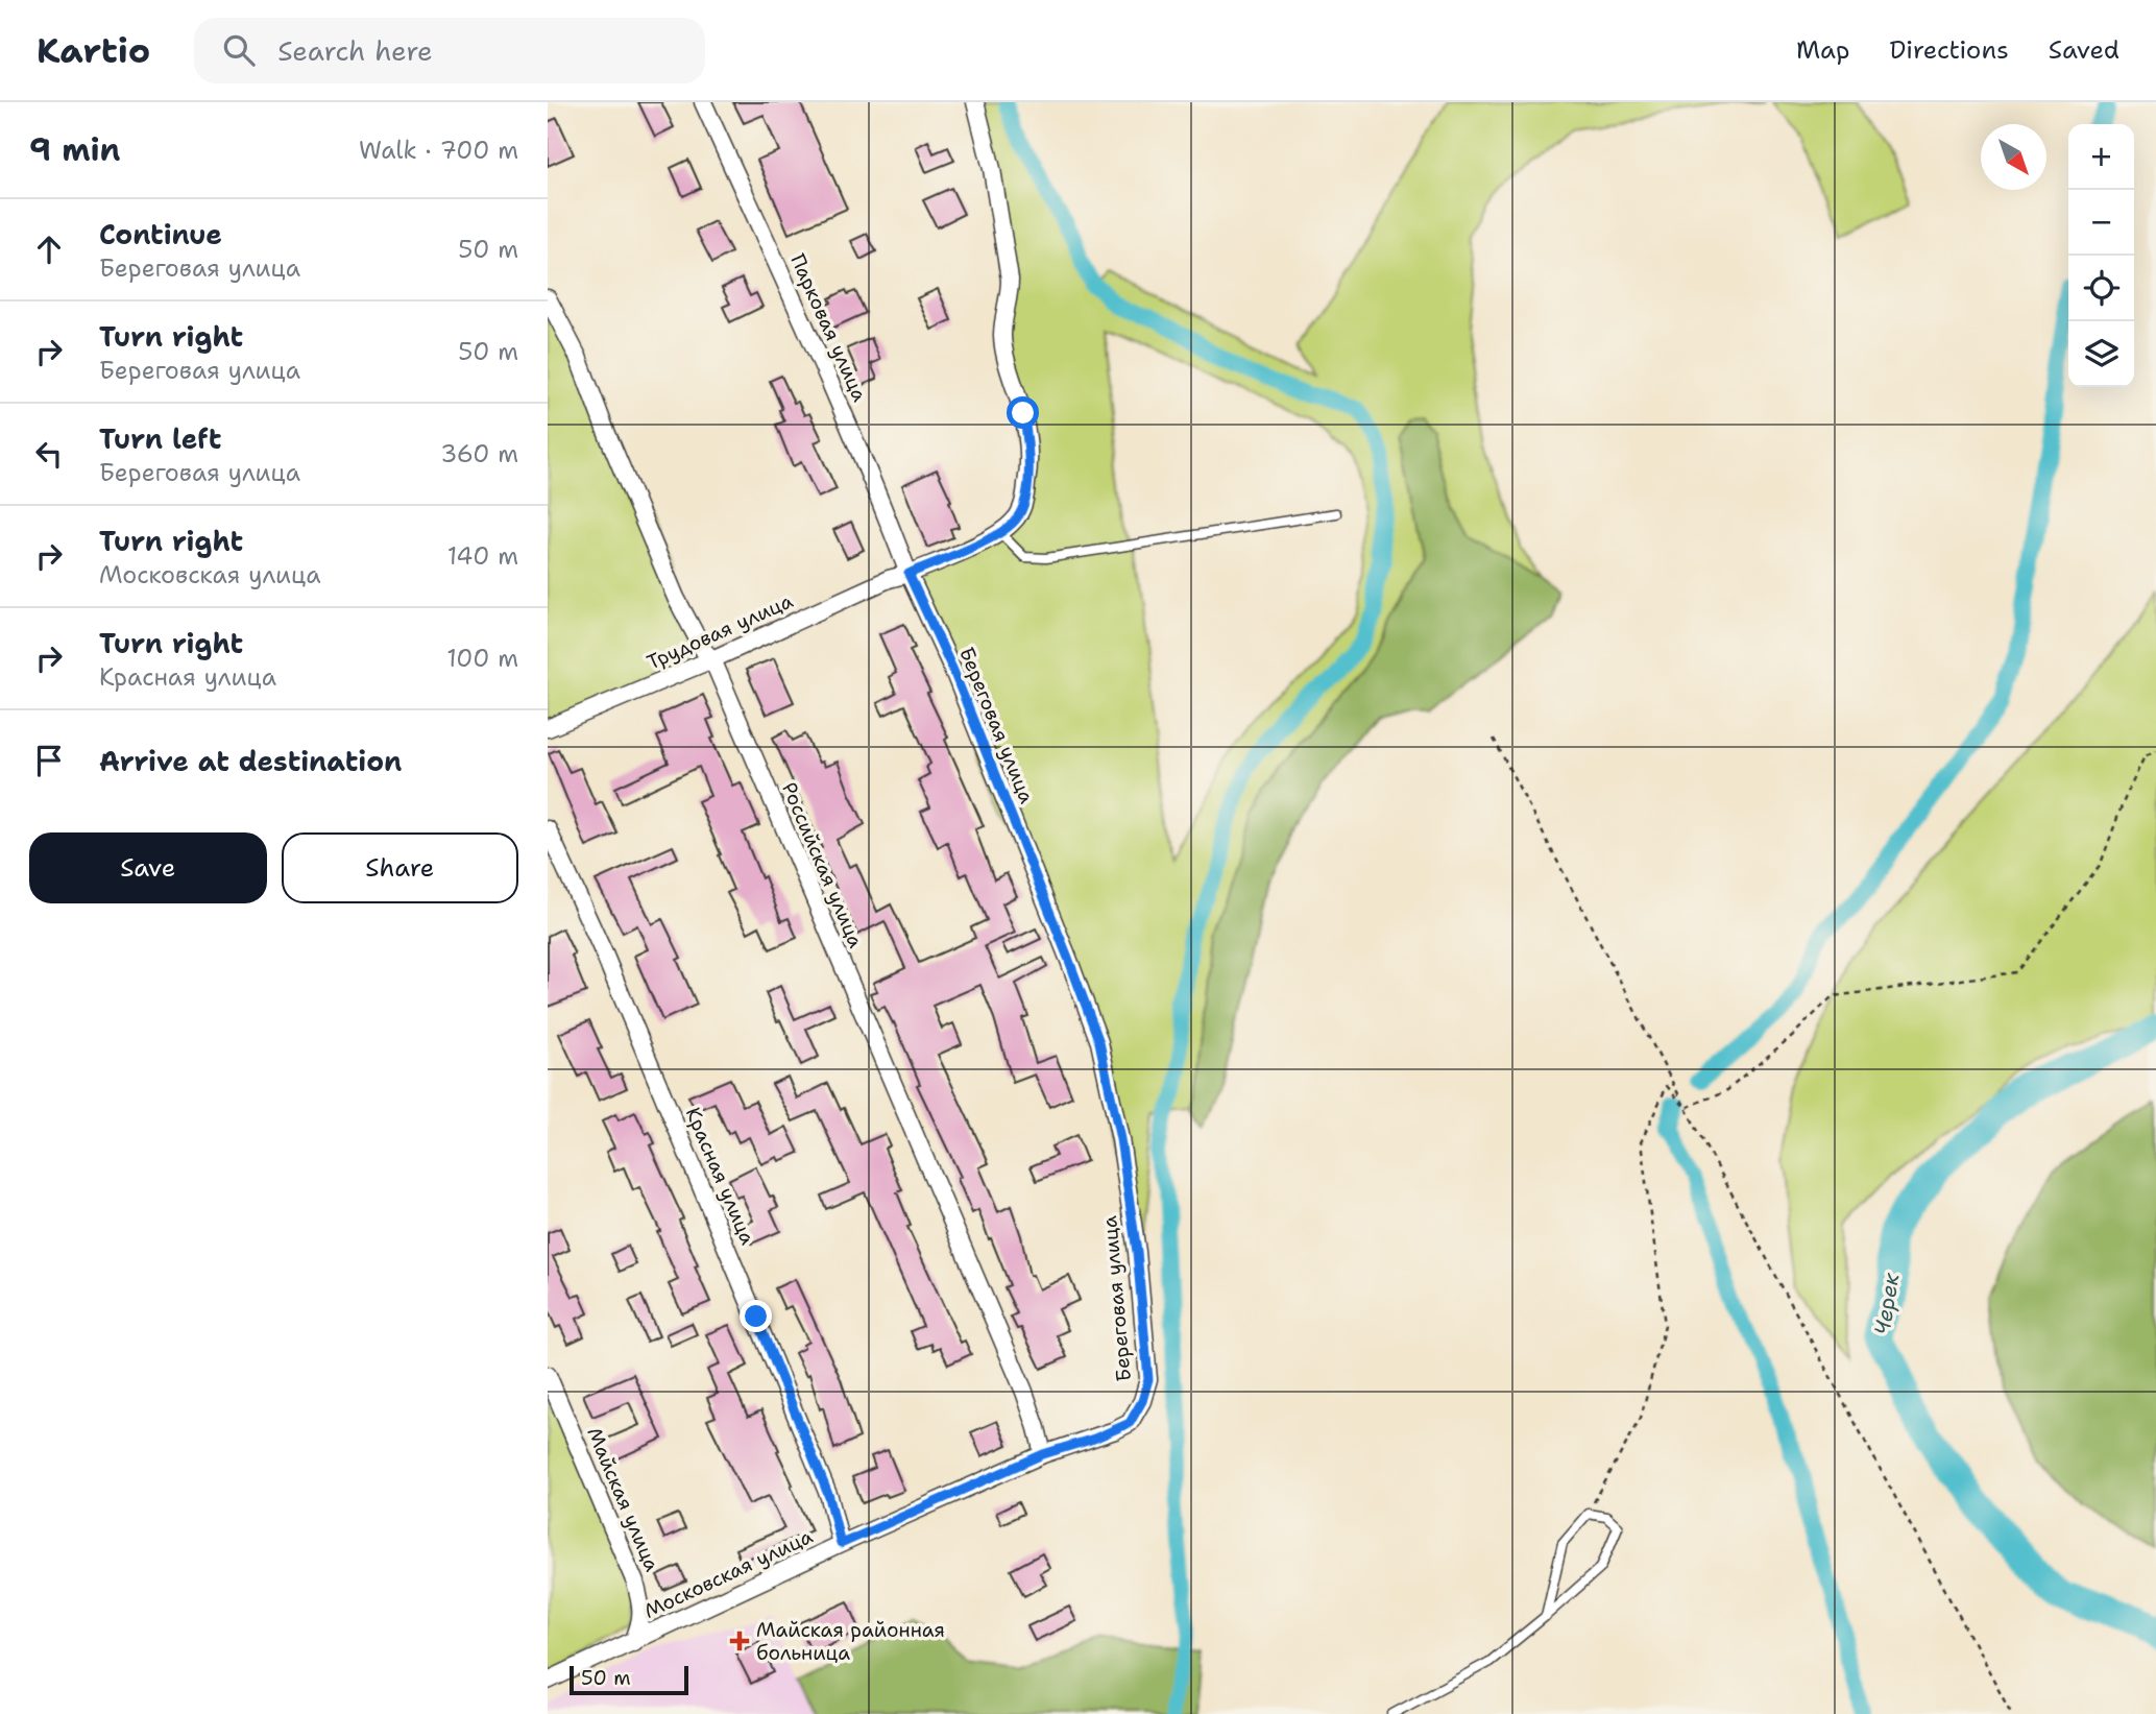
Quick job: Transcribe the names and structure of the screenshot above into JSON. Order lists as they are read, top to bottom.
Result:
{
  "streets": {
    "street": [
      "Парковая улица",
      "Трудовая улица",
      "Береговая улица",
      "Российская улица",
      "Красная улица",
      "Майская улица",
      "Московская улица"
    ]
  },
  "crossings": [
    ["Парковая улица", "Трудовая улица"],
    ["Парковая улица", "Береговая улица"],
    ["Трудовая улица", "Береговая улица"],
    ["Трудовая улица", "Российская улица"],
    ["Береговая улица", "Московская улица"],
    ["Российская улица", "Московская улица"],
    ["Красная улица", "Московская улица"],
    ["Майская улица", "Московская улица"]
  ],
  "water": ["Черек"],
  "places": {
    "health": ["Майская районная больница"]
  },
  "scale_bar": "50 m",
  "north": "bottom right",
  "page": {
    "header": "Kartio",
    "search": "Search here",
    "nav": ["Map", "Directions", "Saved"],
    "heading": ["9 min", "Walk · 700 m"],
    "map_buttons": ["+", "−"],
    "list": [
      ["Continue", "Береговая улица", "50 m"],
      ["Turn right", "Береговая улица", "50 m"],
      ["Turn left", "Береговая улица", "360 m"],
      ["Turn right", "Московская улица", "140 m"],
      ["Turn right", "Красная улица", "100 m"],
      "Arrive at destination"
    ],
    "buttons": ["Save", "Share"],
    "scale": "50 m"
  }
}
